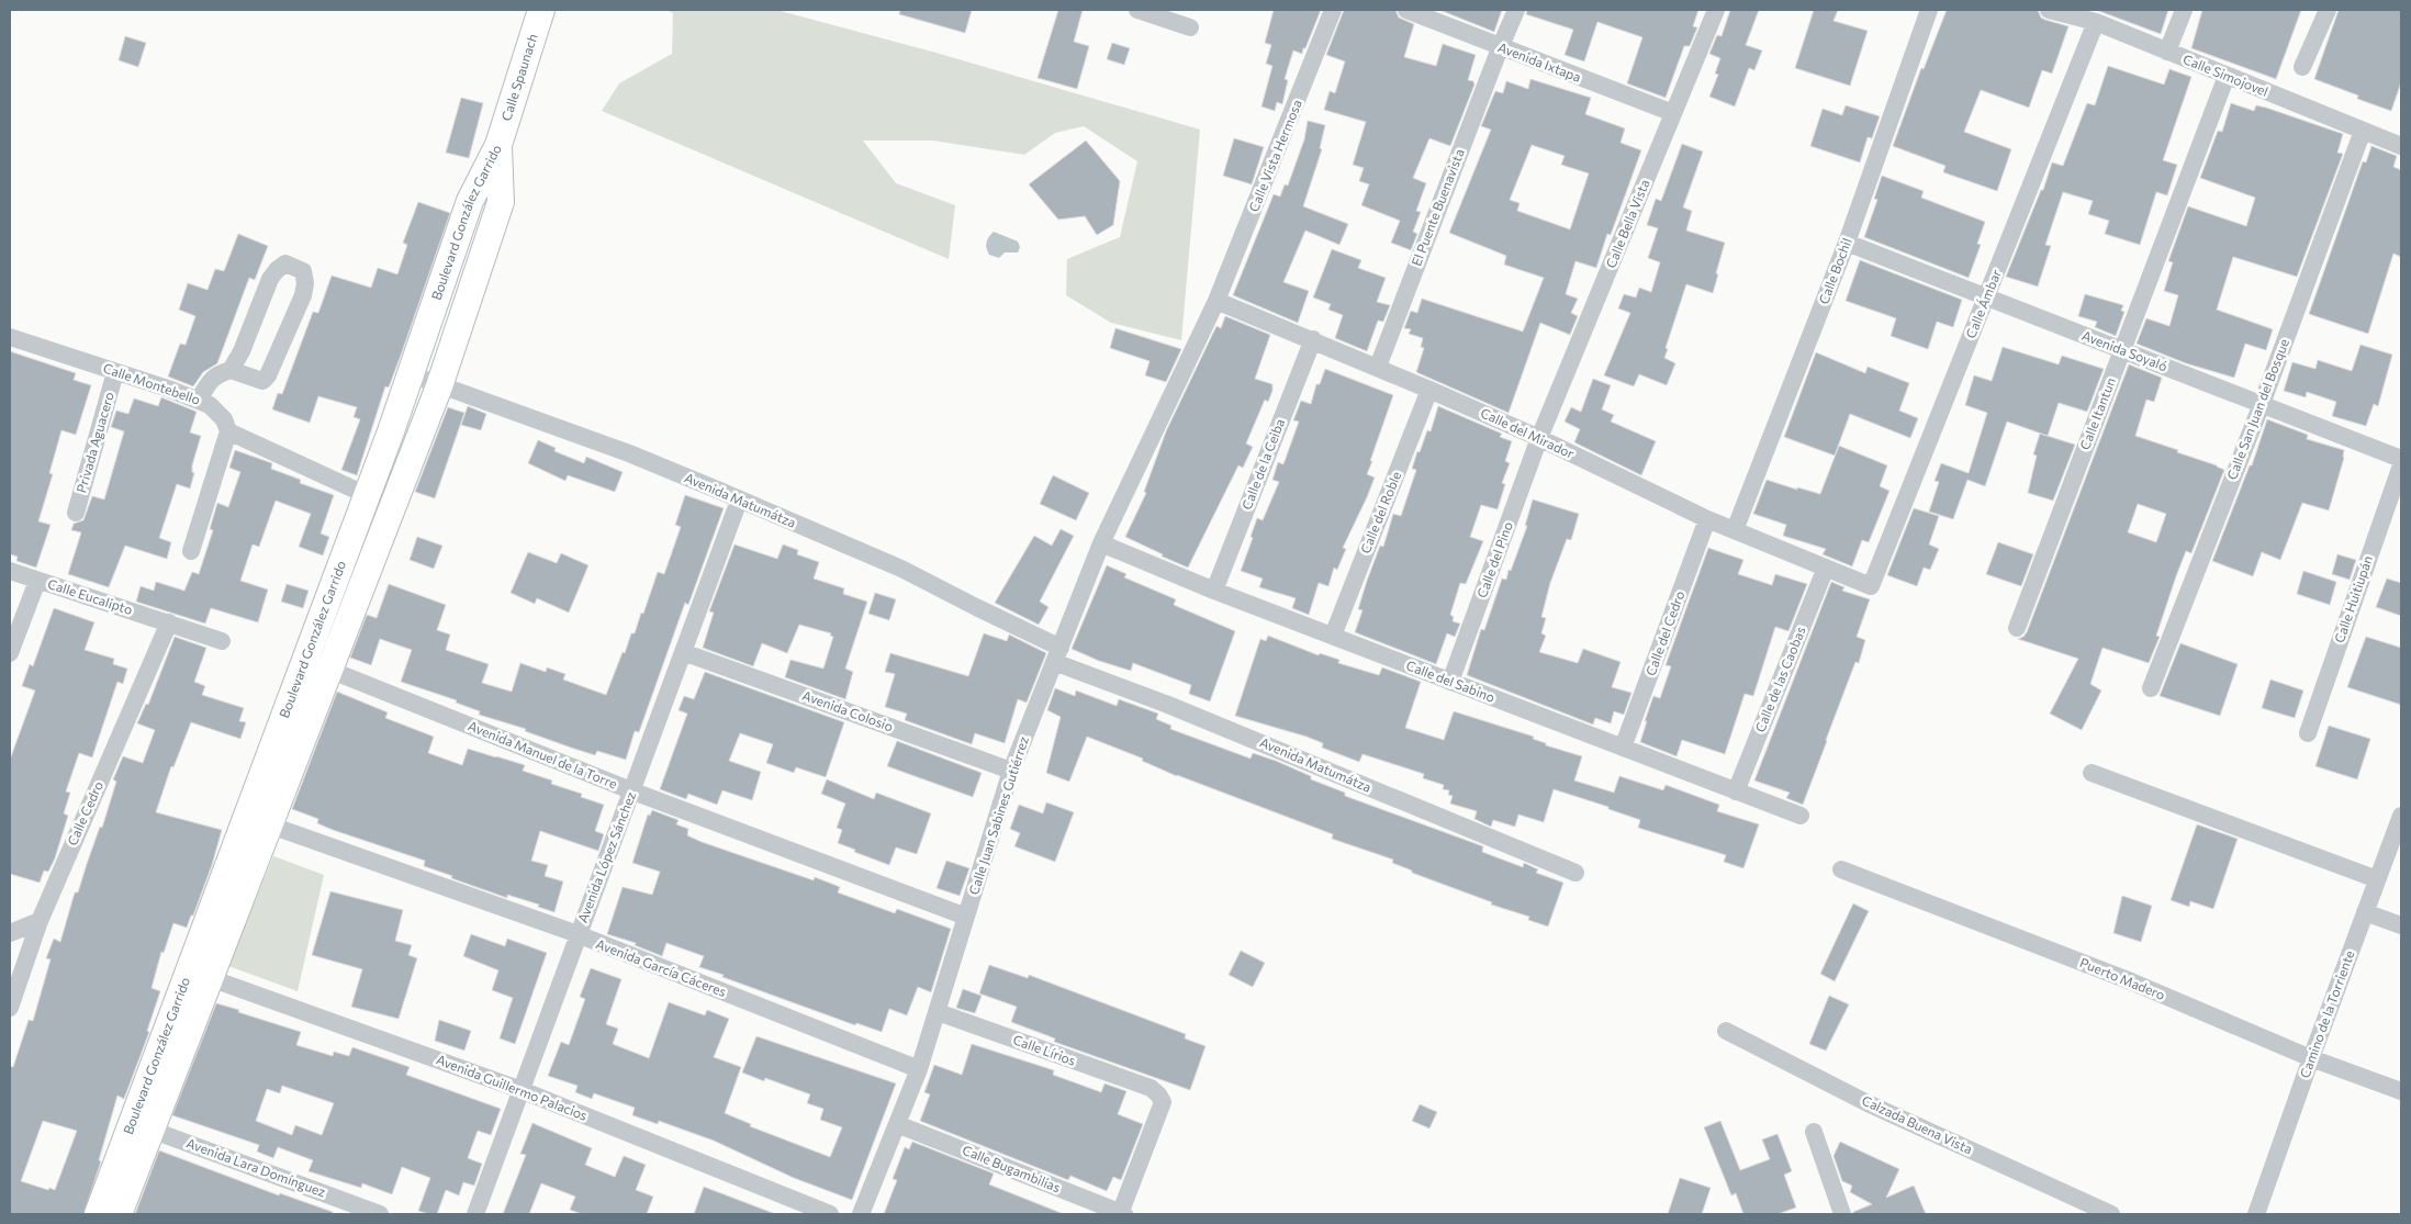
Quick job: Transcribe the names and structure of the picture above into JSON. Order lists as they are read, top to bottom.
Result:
{
  "streets": {
    "street": [
      "Avenida Ixtapa",
      "Calle Simojovel",
      "Calle Spaunach",
      "Calle Vista Hermosa",
      "El Puente Buenavista",
      "Calle Bella Vista",
      "Boulevard González Garrido",
      "Calle Bochil",
      "Calle Ámbar",
      "Avenida Soyaló",
      "Calle Montebello",
      "Calle San Juan del Bosque",
      "Calle Itantun",
      "Calle del Mirador",
      "Privada Aguacero",
      "Calle de la Ceiba",
      "Avenida Matumátza",
      "Calle del Roble",
      "Calle del Pino",
      "Calle Eucalipto",
      "Calle Huitiupán",
      "Calle del Cedro",
      "Calle de las Caobas",
      "Calle del Sabino",
      "Avenida Colosio",
      "Avenida Manuel de la Torre",
      "Calle Cedro",
      "Calle Juan Sabines Gutiérrez",
      "Avenida López Sánchez",
      "Avenida García Cáceres",
      "Puerto Madero",
      "Camino de la Torriente",
      "Calle Lírios",
      "Avenida Guillermo Palacios",
      "Calzada Buena Vista",
      "Avenida Lara Domínguez",
      "Calle Bugambilias"
    ]
  },
  "crossings": [
    ["Avenida Ixtapa", "El Puente Buenavista"],
    ["Avenida Ixtapa", "Calle Bella Vista"],
    ["Calle Simojovel", "Calle Ámbar"],
    ["Calle Simojovel", "Calle San Juan del Bosque"],
    ["Calle Simojovel", "Calle Itantun"],
    ["Calle Spaunach", "Boulevard González Garrido"],
    ["Calle Vista Hermosa", "Calle del Mirador"],
    ["Calle Vista Hermosa", "Calle Juan Sabines Gutiérrez"],
    ["El Puente Buenavista", "Calle del Mirador"],
    ["Calle Bella Vista", "Calle del Mirador"],
    ["Calle Bella Vista", "Calle del Pino"],
    ["Boulevard González Garrido", "Avenida Matumátza"],
    ["Boulevard González Garrido", "Avenida Manuel de la Torre"],
    ["Boulevard González Garrido", "Avenida García Cáceres"],
    ["Boulevard González Garrido", "Avenida Guillermo Palacios"],
    ["Boulevard González Garrido", "Avenida Lara Domínguez"],
    ["Calle Bochil", "Avenida Soyaló"],
    ["Calle Bochil", "Calle del Mirador"],
    ["Calle Ámbar", "Avenida Soyaló"],
    ["Calle Ámbar", "Calle del Mirador"],
    ["Avenida Soyaló", "Calle San Juan del Bosque"],
    ["Avenida Soyaló", "Calle Itantun"],
    ["Calle Montebello", "Privada Aguacero"],
    ["Calle del Mirador", "Calle de la Ceiba"],
    ["Calle del Mirador", "Calle del Roble"],
    ["Calle del Mirador", "Calle del Pino"],
    ["Calle del Mirador", "Calle del Cedro"],
    ["Calle del Mirador", "Calle de las Caobas"],
    ["Calle del Mirador", "Calle Juan Sabines Gutiérrez"],
    ["Calle de la Ceiba", "Calle del Sabino"],
    ["Avenida Matumátza", "Calle Juan Sabines Gutiérrez"],
    ["Avenida Matumátza", "Avenida López Sánchez"],
    ["Calle del Roble", "Calle del Sabino"],
    ["Calle del Pino", "Calle del Sabino"],
    ["Calle Eucalipto", "Calle Cedro"],
    ["Calle del Cedro", "Calle del Sabino"],
    ["Calle de las Caobas", "Calle del Sabino"],
    ["Calle del Sabino", "Calle Juan Sabines Gutiérrez"],
    ["Avenida Colosio", "Calle Juan Sabines Gutiérrez"],
    ["Avenida Colosio", "Avenida López Sánchez"],
    ["Avenida Manuel de la Torre", "Calle Juan Sabines Gutiérrez"],
    ["Avenida Manuel de la Torre", "Avenida López Sánchez"],
    ["Calle Juan Sabines Gutiérrez", "Avenida García Cáceres"],
    ["Calle Juan Sabines Gutiérrez", "Calle Lírios"],
    ["Calle Juan Sabines Gutiérrez", "Calle Bugambilias"],
    ["Avenida López Sánchez", "Avenida García Cáceres"],
    ["Avenida López Sánchez", "Avenida Guillermo Palacios"],
    ["Puerto Madero", "Camino de la Torriente"],
    ["Calle Lírios", "Calle Bugambilias"]
  ]
}
